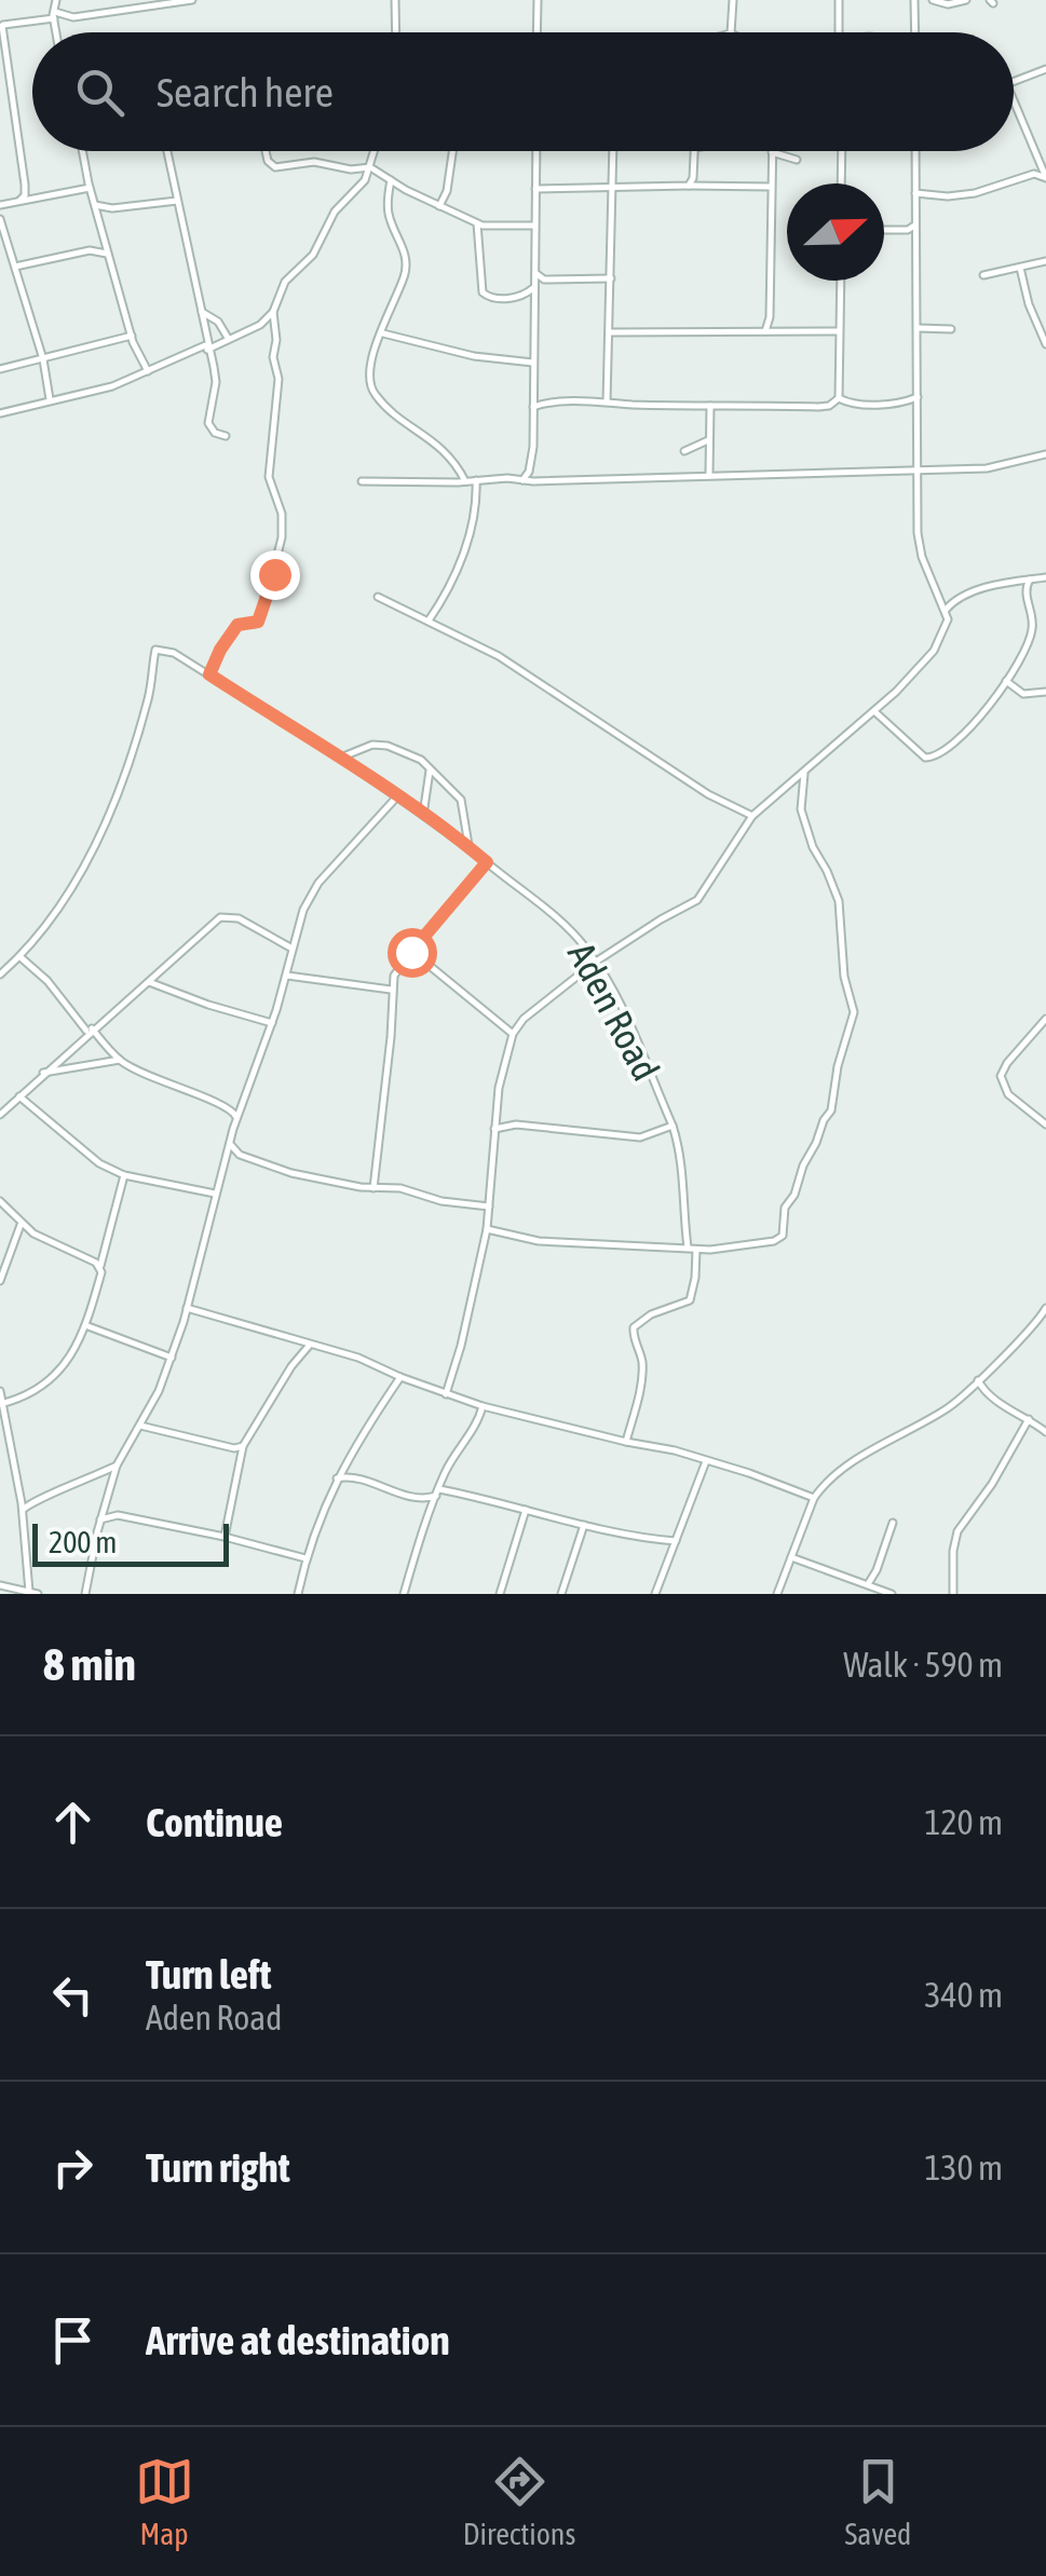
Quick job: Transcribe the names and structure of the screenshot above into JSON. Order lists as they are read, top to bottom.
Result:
{
  "streets": {
    "street": ["Aden Road"]
  },
  "scale_bar": "200 m",
  "north": "right",
  "page": {
    "search": "Search here",
    "scale": "200 m",
    "heading": ["8 min", "Walk · 590 m"],
    "list": [
      ["Continue", "120 m"],
      ["Turn left", "Aden Road", "340 m"],
      ["Turn right", "130 m"],
      "Arrive at destination"
    ],
    "nav": ["Map", "Directions", "Saved"]
  }
}
